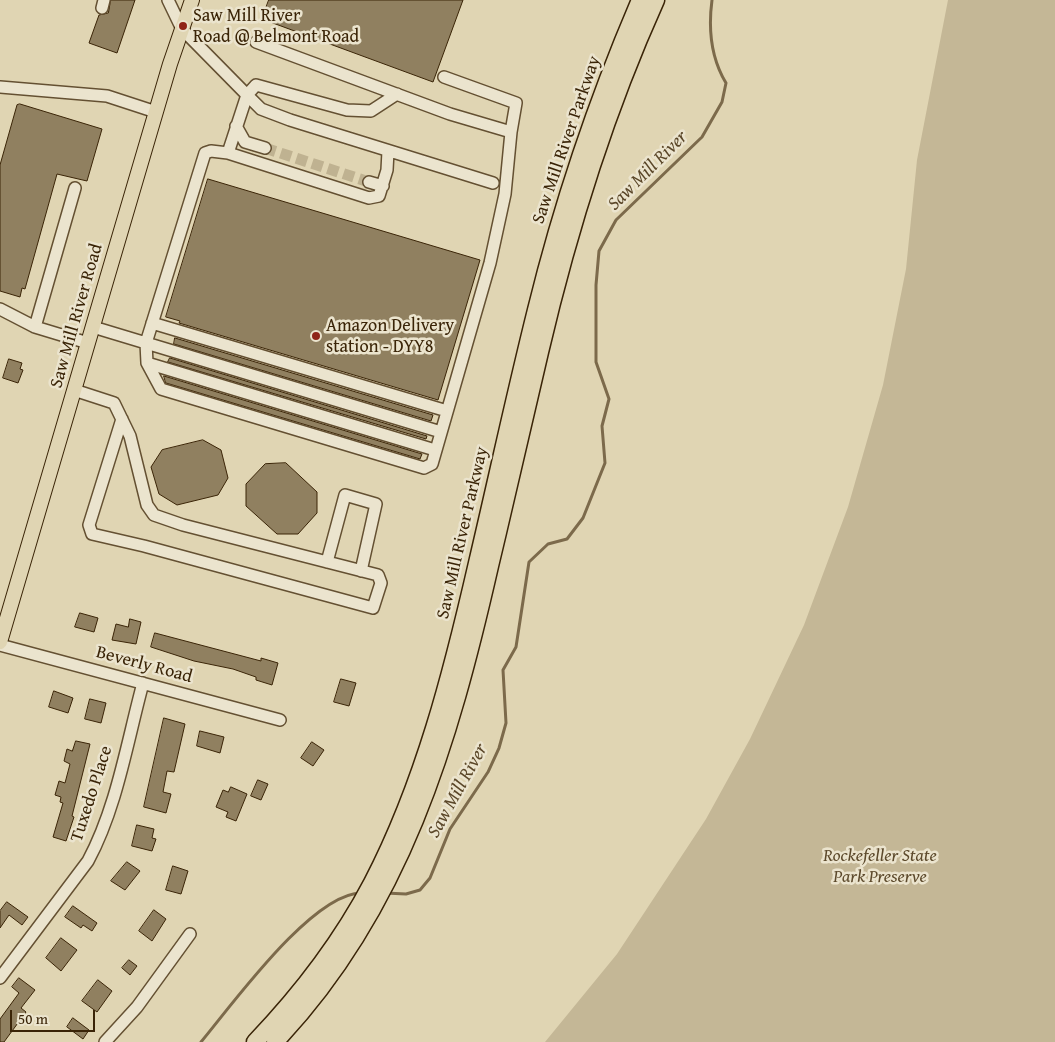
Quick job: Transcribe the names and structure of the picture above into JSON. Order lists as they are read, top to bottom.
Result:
{
  "streets": {
    "highway": ["Saw Mill River Parkway"],
    "main road": ["Saw Mill River Road"],
    "street": ["Beverly Road", "Tuxedo Place"]
  },
  "crossings": [
    ["Saw Mill River Road", "Beverly Road"],
    ["Beverly Road", "Tuxedo Place"]
  ],
  "water": ["Saw Mill River"],
  "parks": ["Rockefeller State Park Preserve"],
  "places": ["Saw Mill River Road @ Belmont Road", "Amazon Delivery station - DYY8"],
  "scale_bar": "50 m"
}
